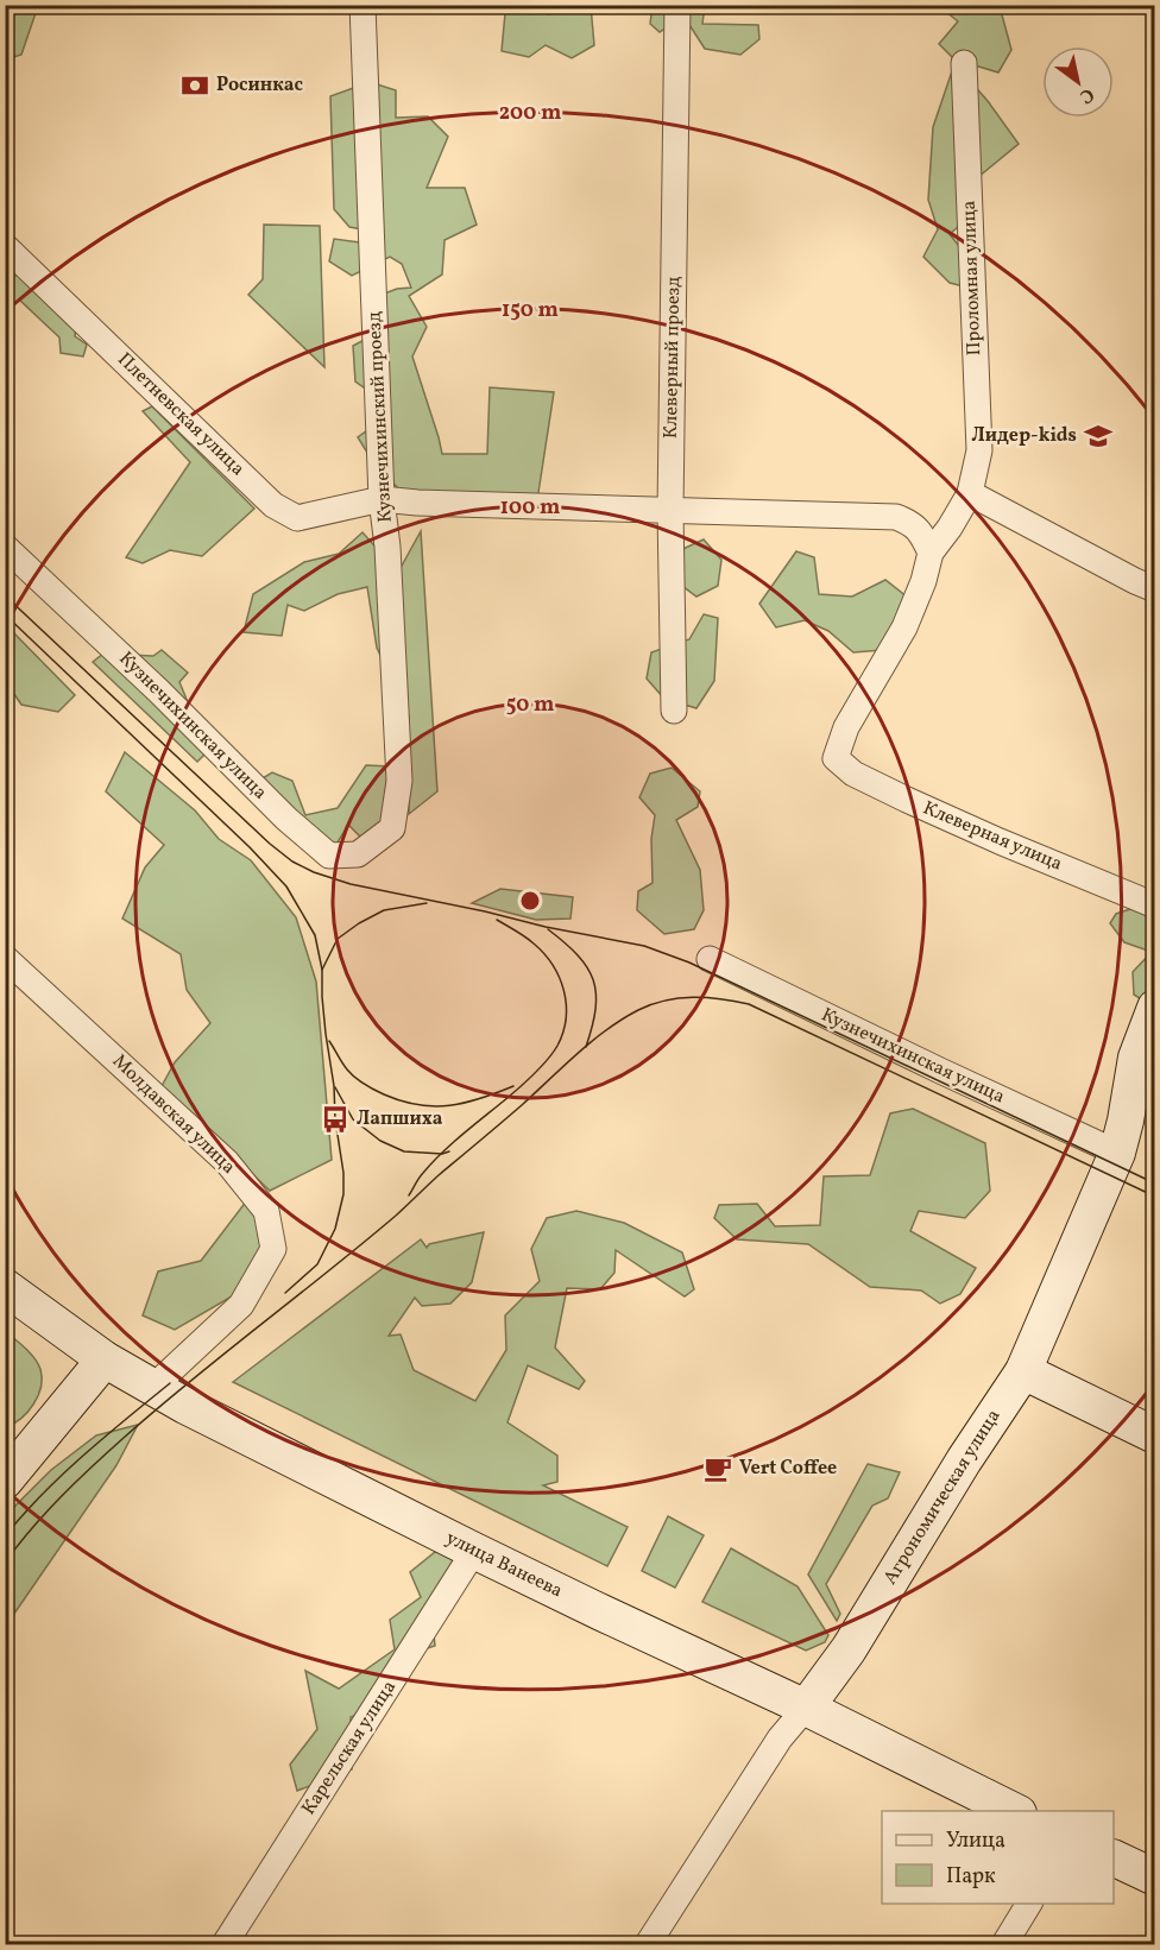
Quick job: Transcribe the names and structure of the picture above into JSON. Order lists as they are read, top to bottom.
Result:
{
  "streets": {
    "main road": ["Агрономическая улица", "улица Ванеева"],
    "street": [
      "Проломная улица",
      "Клеверный проезд",
      "Плетневская улица",
      "Кузнечихинский проезд",
      "Кузнечихинская улица",
      "Клеверная улица",
      "Молдавская улица",
      "Карельская улица"
    ]
  },
  "crossings": [
    ["Проломная улица", "Плетневская улица"],
    ["Проломная улица", "Клеверная улица"],
    ["Клеверный проезд", "Плетневская улица"],
    ["Плетневская улица", "Кузнечихинский проезд"],
    ["Кузнечихинский проезд", "Кузнечихинская улица"],
    ["Кузнечихинская улица", "Агрономическая улица"],
    ["Молдавская улица", "улица Ванеева"],
    ["Агрономическая улица", "улица Ванеева"],
    ["улица Ванеева", "Карельская улица"]
  ],
  "places": {
    "bank": ["Росинкас"],
    "school or university": ["Лидер-kids"],
    "bus stop": ["Лапшиха"],
    "cafe": ["Vert Coffee"]
  },
  "legend": ["Улица", "Парк"],
  "north": "bottom right",
  "rings": [
    "200 m",
    "150 m",
    "100 m",
    "50 m"
  ]
}
